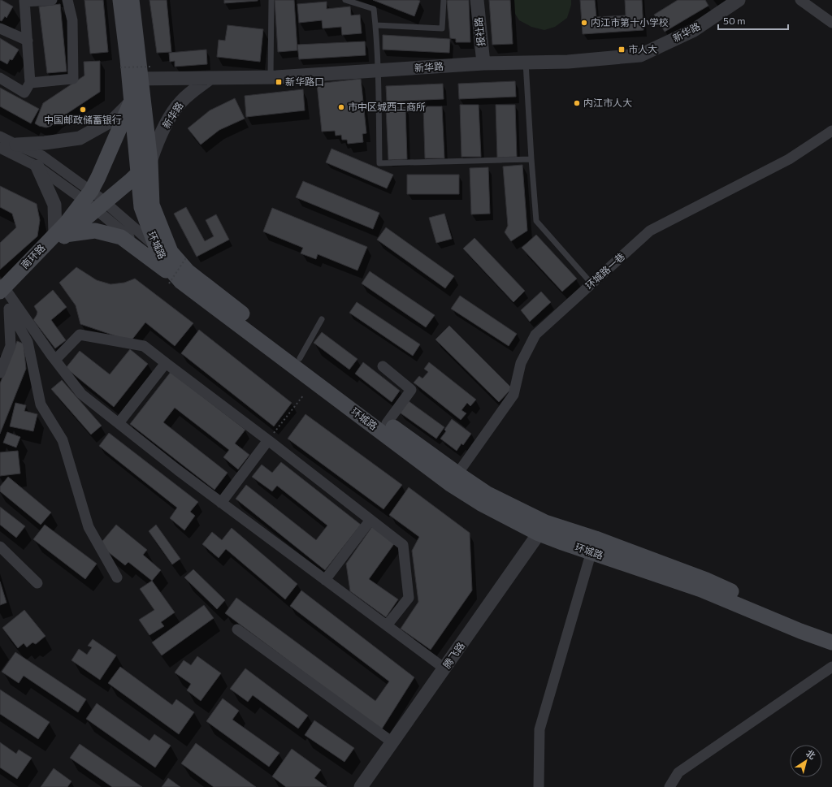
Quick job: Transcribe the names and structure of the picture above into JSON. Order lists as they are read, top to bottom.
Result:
{
  "streets": {
    "main road": ["环城路", "南环路"],
    "street": [
      "报社路",
      "新华路",
      "环城路一巷",
      "腾飞路"
    ]
  },
  "crossings": [
    ["报社路", "新华路"],
    ["新华路", "环城路"],
    ["环城路", "环城路一巷"],
    ["环城路", "腾飞路"]
  ],
  "places": {
    "other": [
      "内江市第十小学校",
      "内江市人大",
      "市中区城西工商所",
      "中国邮政储蓄银行"
    ],
    "transit": ["市人大", "新华路口"]
  },
  "scale_bar": "50 m",
  "north": "top right"
}
